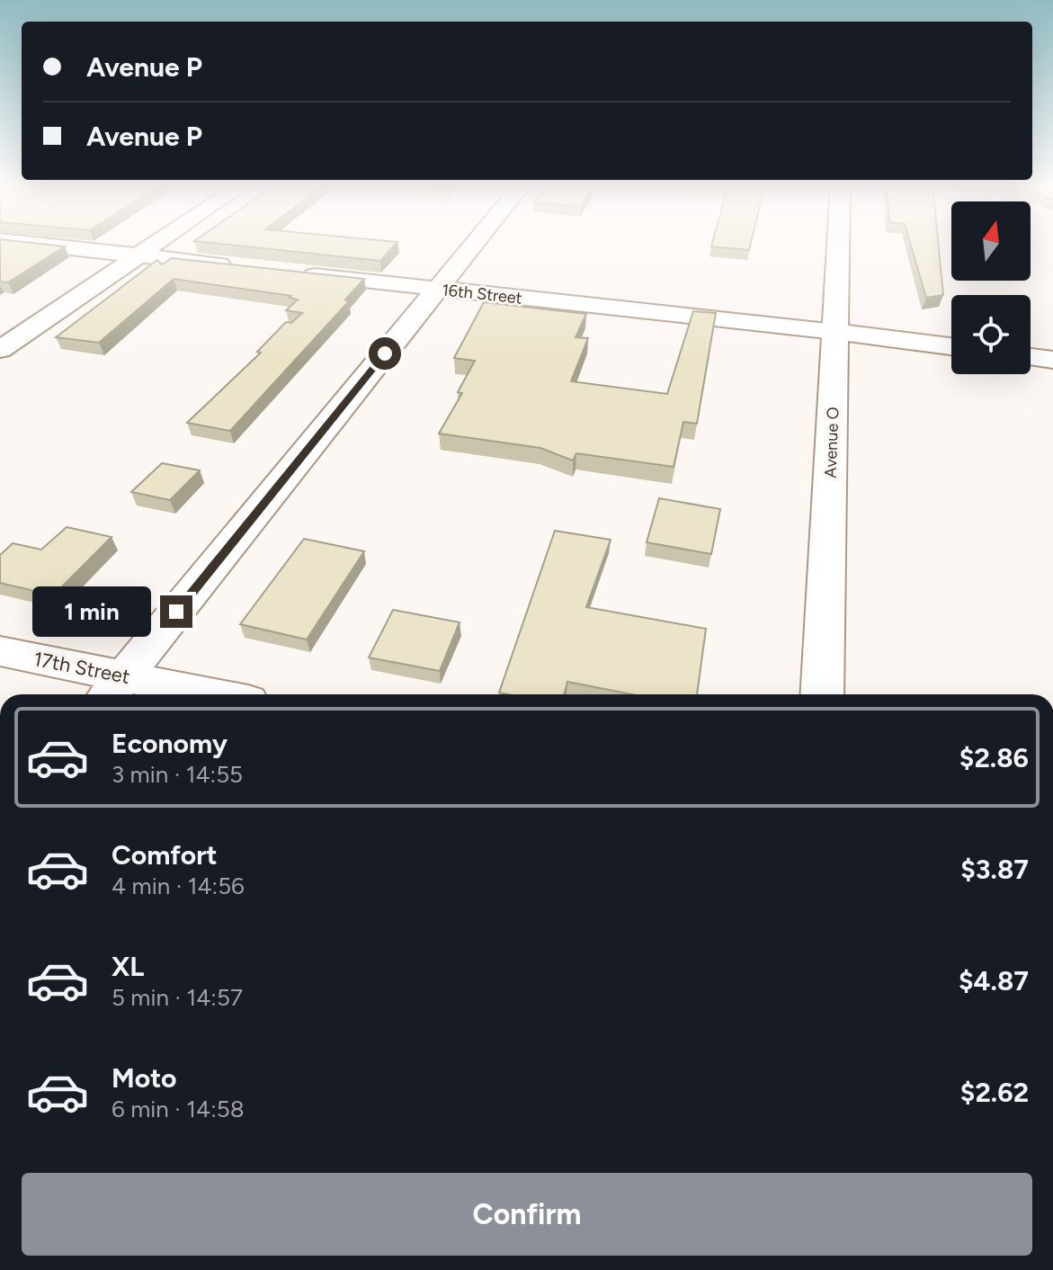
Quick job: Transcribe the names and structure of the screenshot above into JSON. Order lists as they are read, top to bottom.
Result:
{
  "streets": {
    "street": ["16th Street", "Avenue O", "17th Street"]
  },
  "crossings": [
    ["16th Street", "Avenue O"]
  ],
  "north": "top",
  "page": {
    "banner": ["Avenue P", "Avenue P"],
    "bubble": "1 min",
    "list": [
      {
        "name": "Economy",
        "note": "3 min · 14:55",
        "value": "$2.86"
      },
      {
        "name": "Comfort",
        "note": "4 min · 14:56",
        "value": "$3.87"
      },
      {
        "name": "XL",
        "note": "5 min · 14:57",
        "value": "$4.87"
      },
      {
        "name": "Moto",
        "note": "6 min · 14:58",
        "value": "$2.62"
      }
    ],
    "buttons": "Confirm"
  }
}
